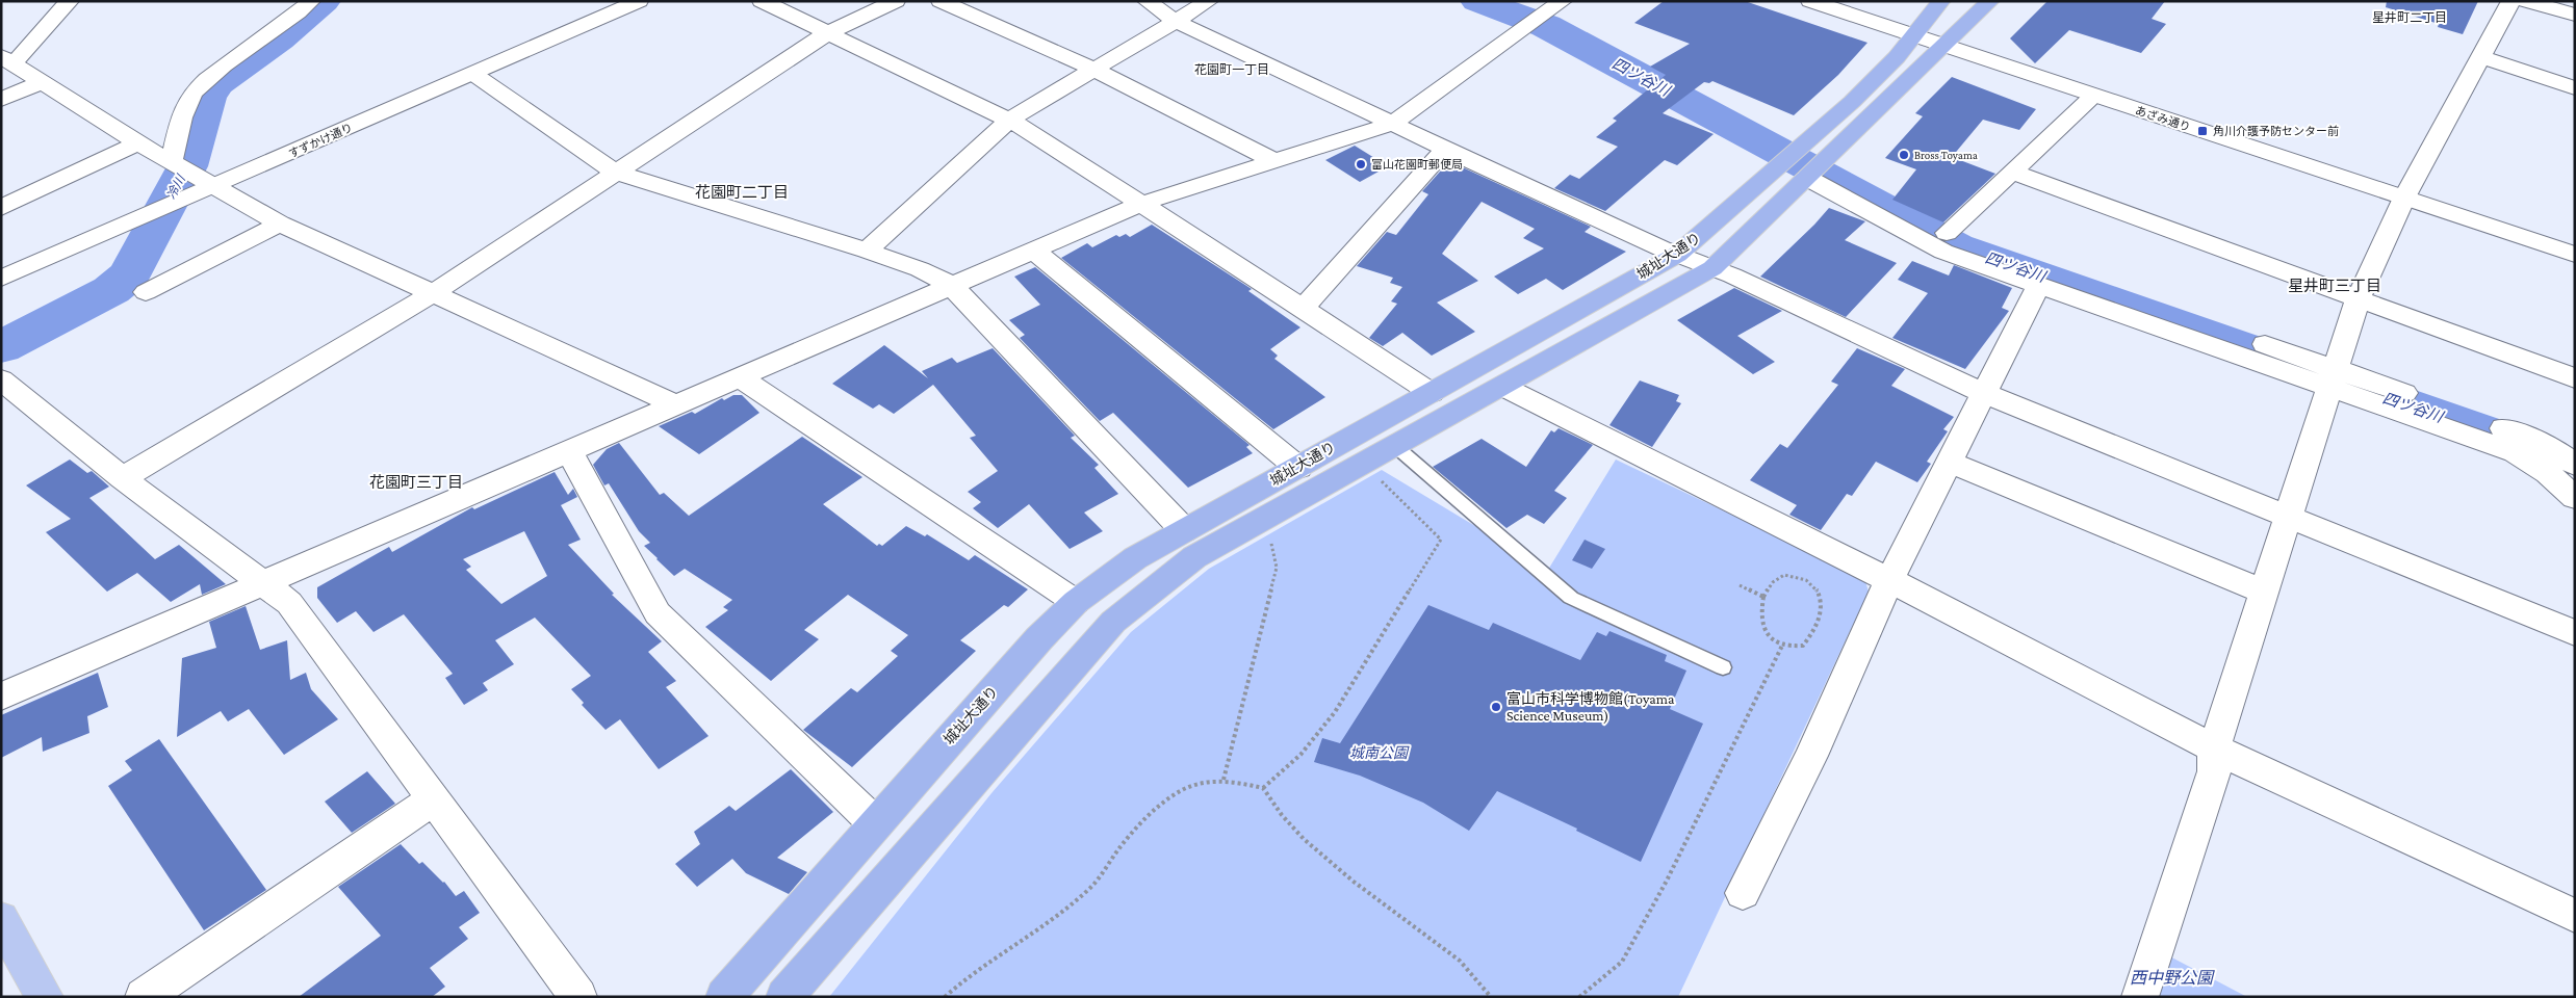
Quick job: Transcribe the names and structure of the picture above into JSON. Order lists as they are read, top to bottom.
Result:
{
  "streets": {
    "highway": ["城址大通り"],
    "street": ["あざみ通り", "すずかけ通り"]
  },
  "crossings": [
    ["あざみ通り", "城址大通り"]
  ],
  "districts": [
    "星井町二丁目",
    "花園町一丁目",
    "花園町二丁目",
    "星井町三丁目",
    "花園町三丁目"
  ],
  "water": ["四ツ谷川", "冷川"],
  "parks": ["城南公園", "西中野公園"],
  "places": {
    "transit": ["角川介護予防センター前"],
    "other": ["Bross Toyama", "富山花園町郵便局", "富山市科学博物館(Toyama Science Museum)"]
  }
}
